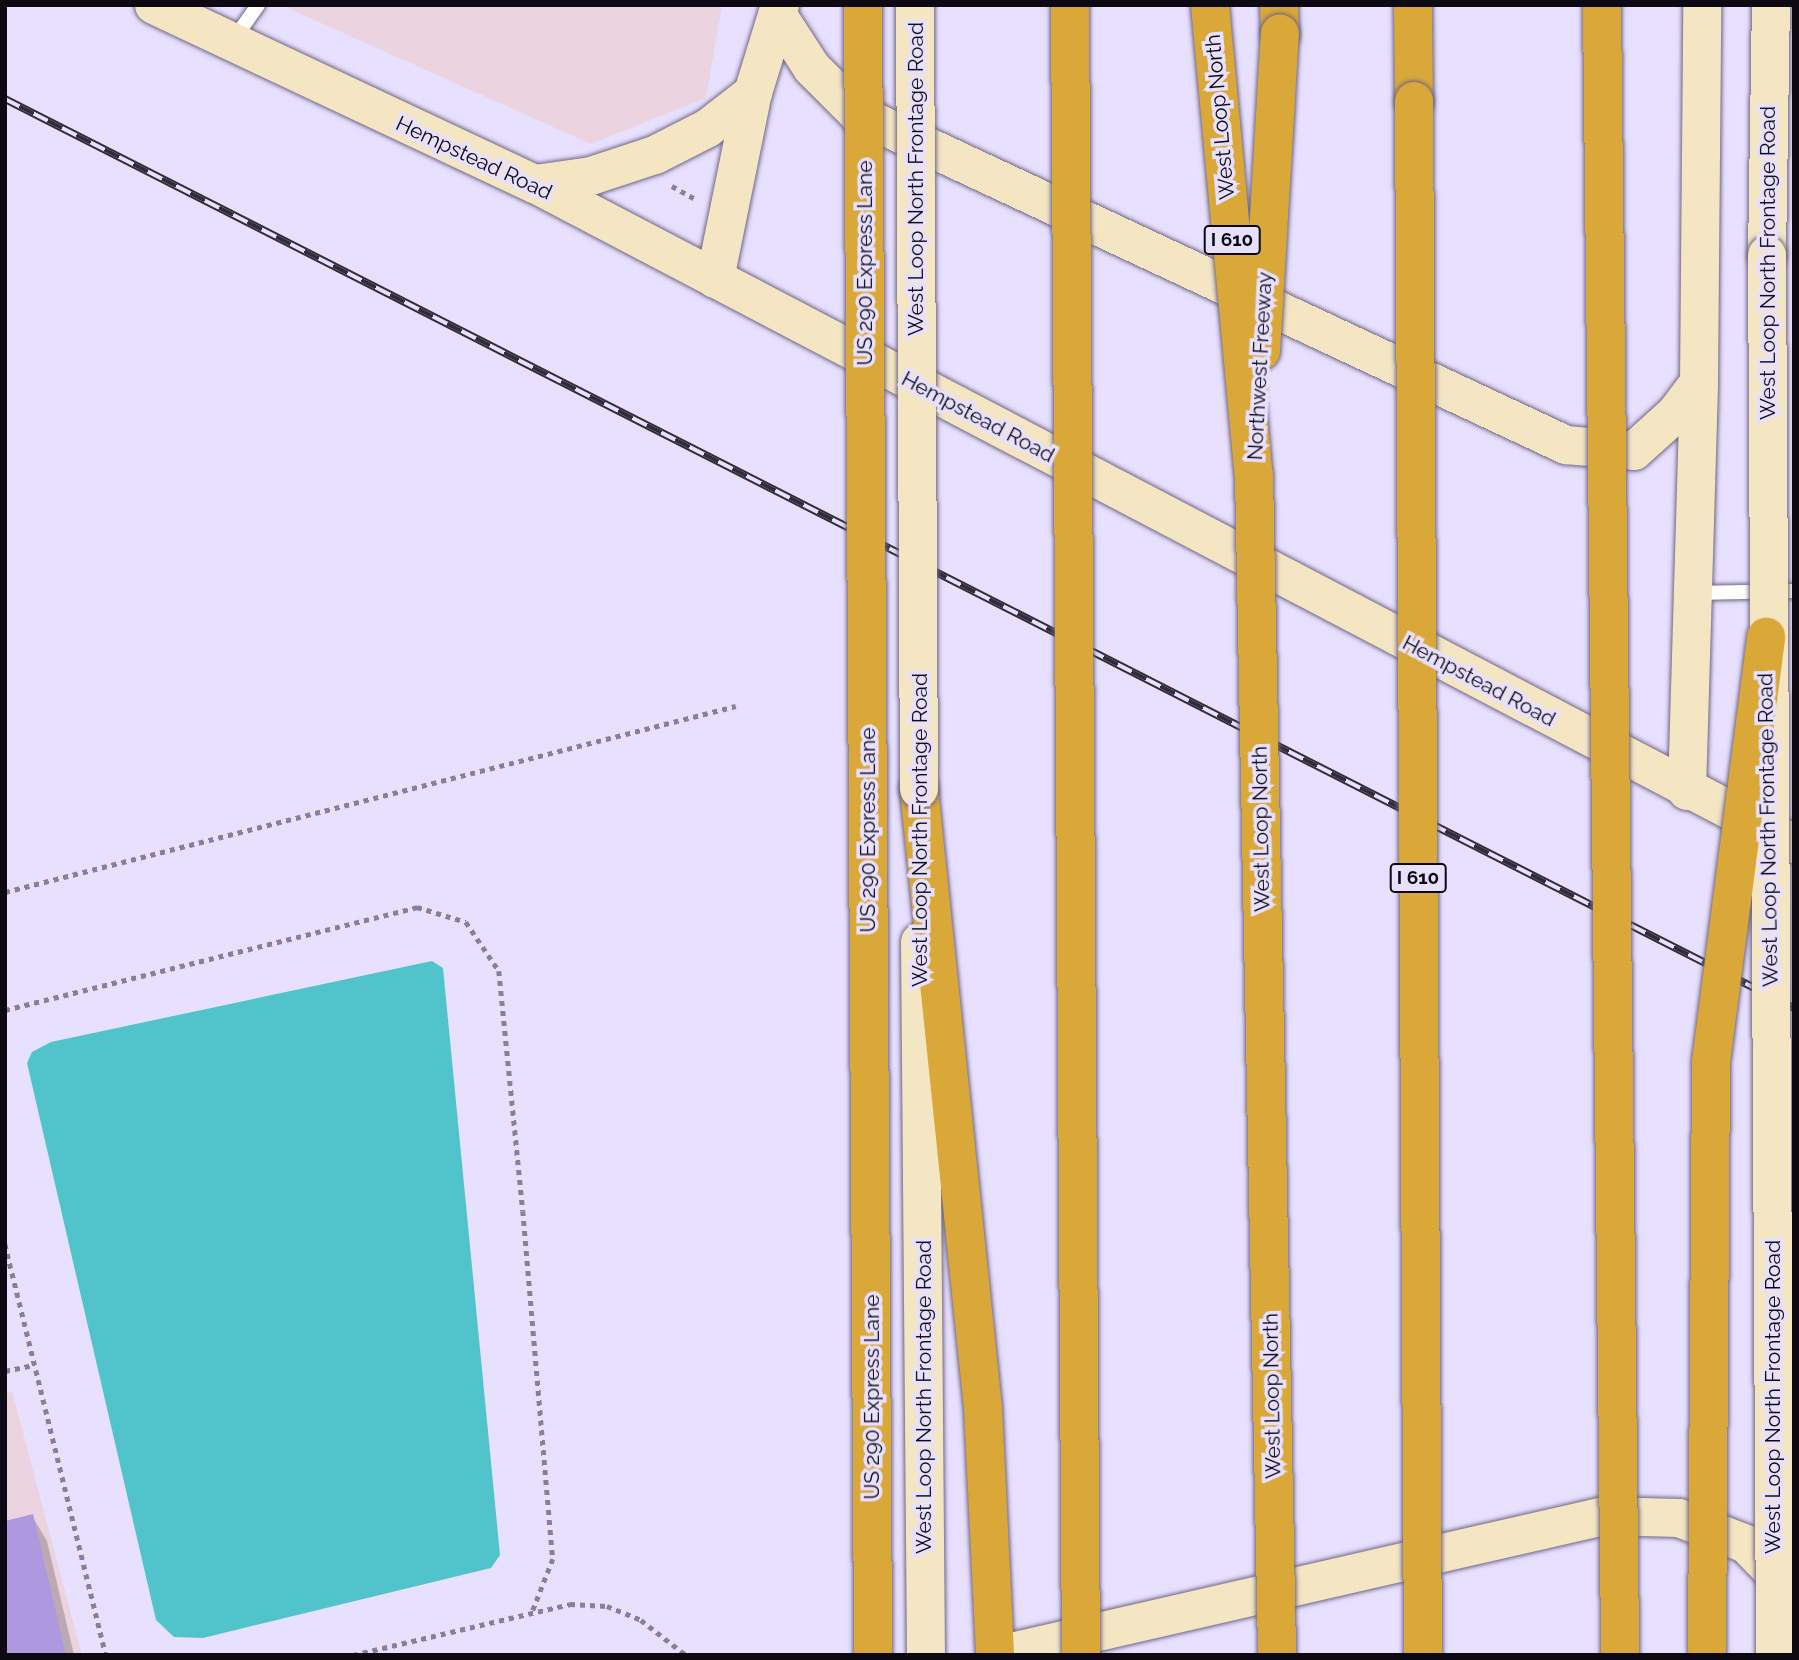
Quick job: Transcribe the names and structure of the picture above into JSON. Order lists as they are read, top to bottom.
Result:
{
  "streets": {
    "highway": [
      "West Loop North",
      "I 610",
      "US 290 Express Lane",
      "Northwest Freeway"
    ],
    "main road": ["Hempstead Road", "West Loop North Frontage Road"]
  },
  "crossings": [
    ["West Loop North", "Northwest Freeway"]
  ]
}
